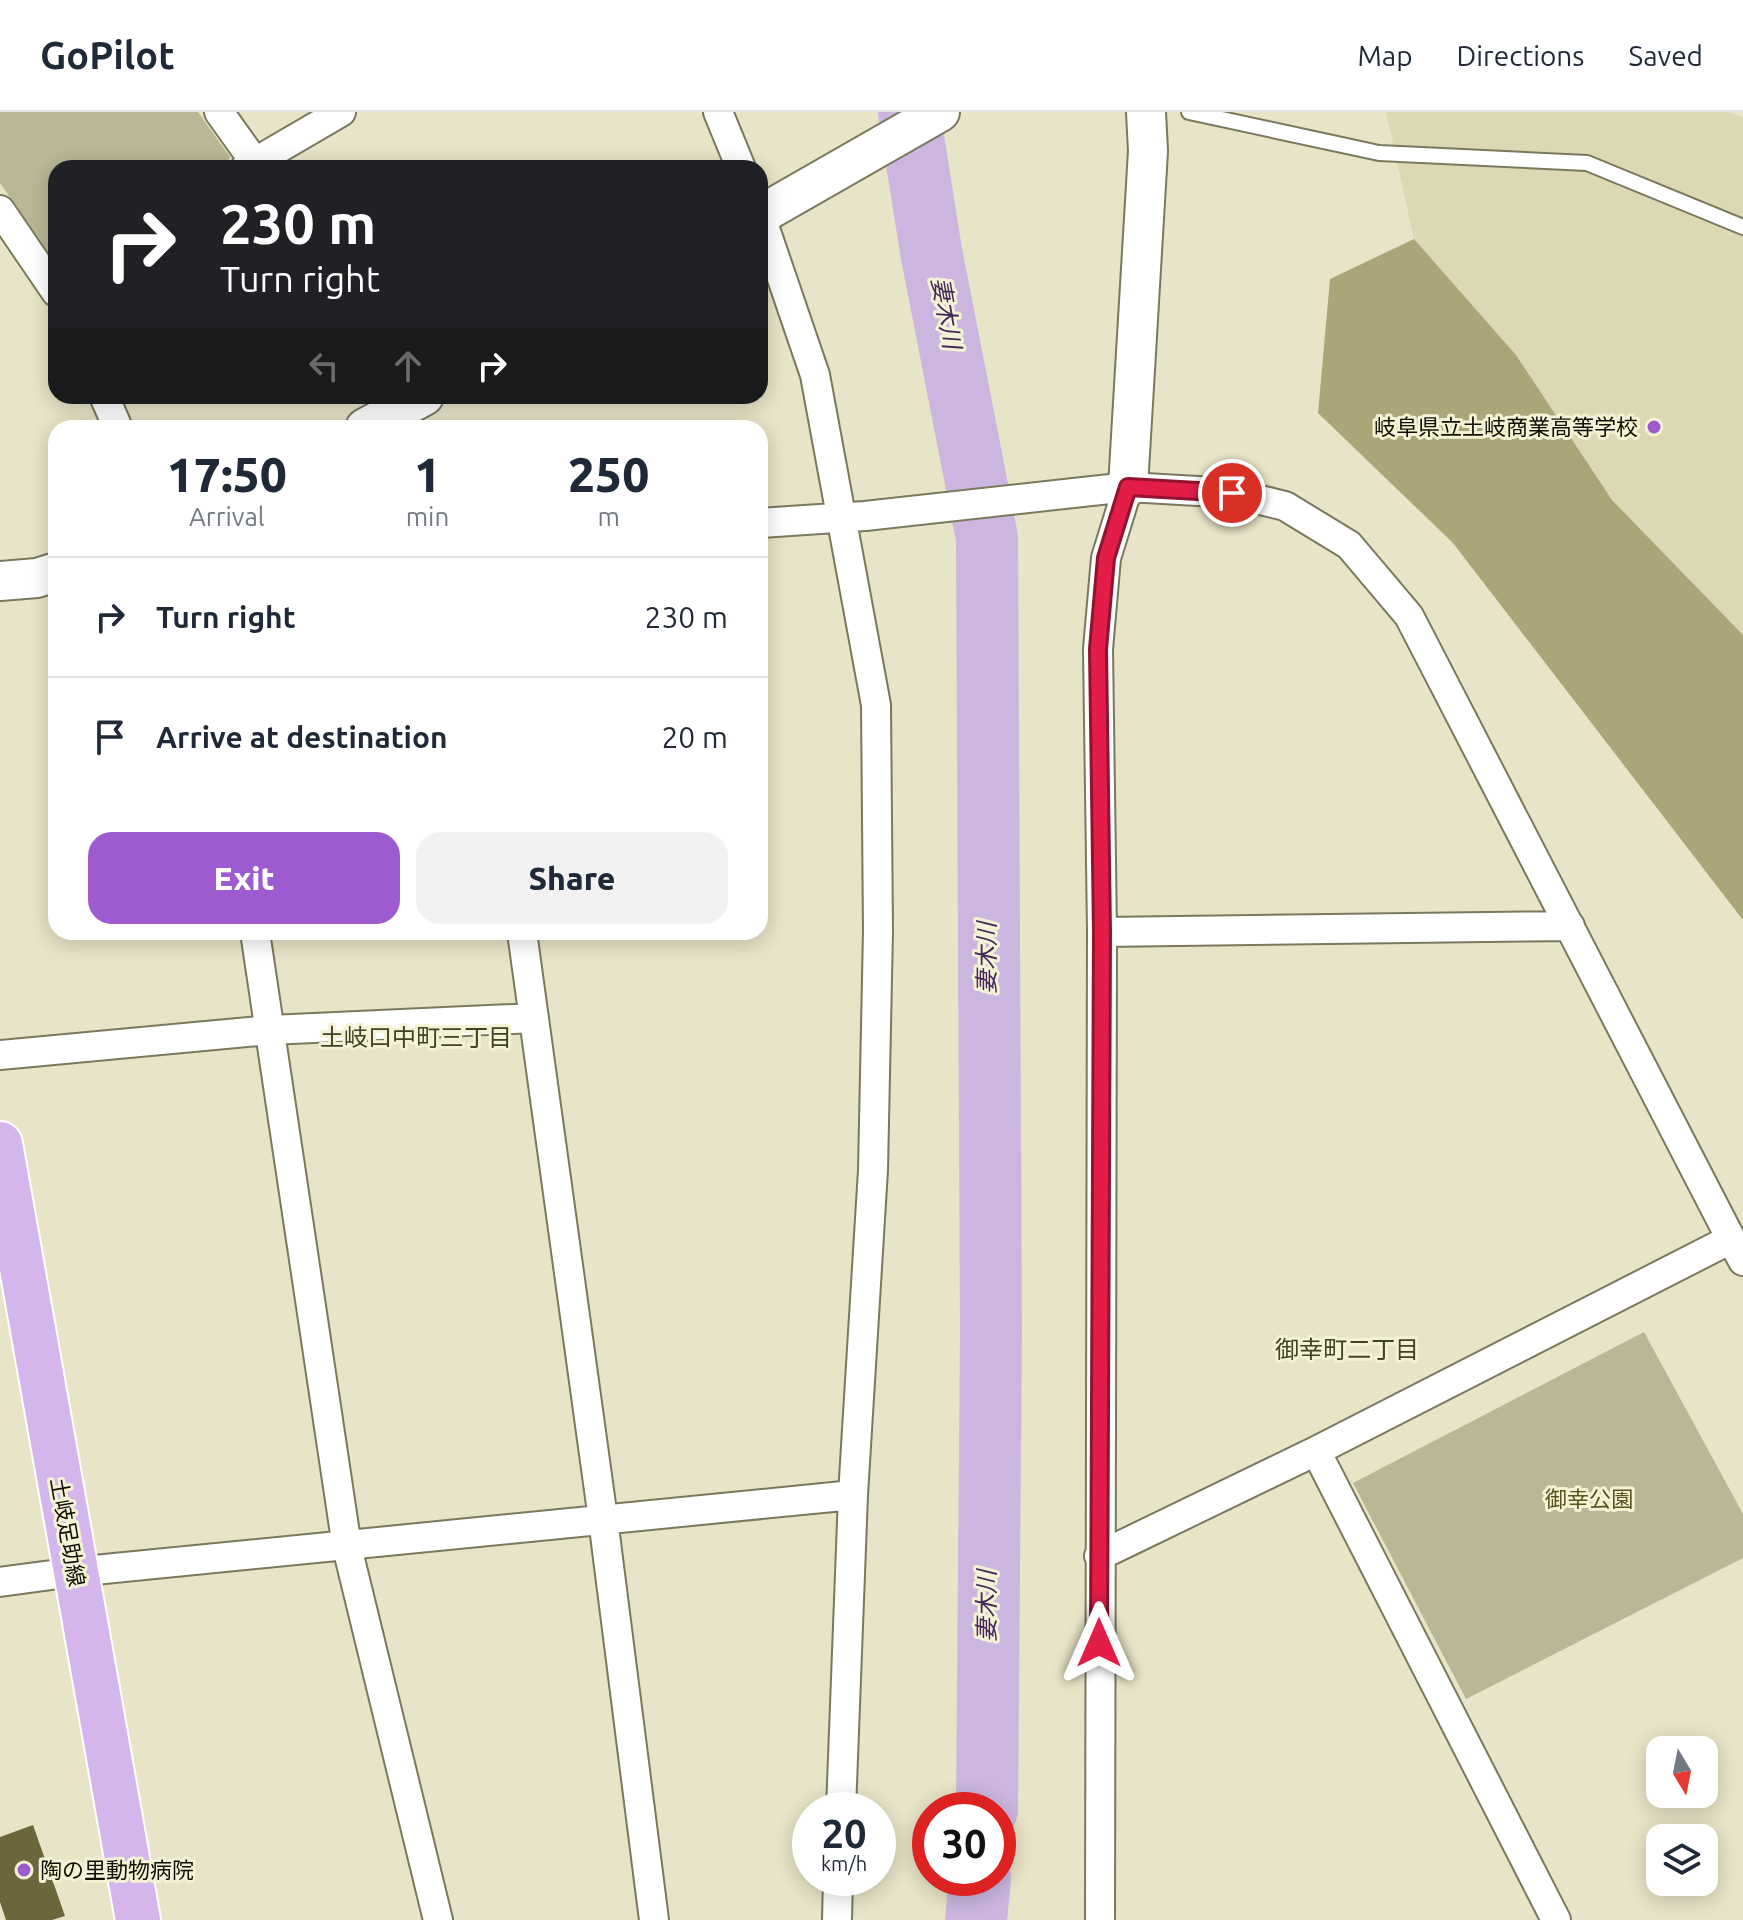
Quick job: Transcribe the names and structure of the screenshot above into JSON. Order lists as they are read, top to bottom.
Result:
{
  "streets": {
    "main road": ["土岐足助線"]
  },
  "districts": ["土岐口中町三丁目", "御幸町二丁目"],
  "water": ["妻木川"],
  "parks": ["御幸公園"],
  "places": ["岐阜県立土岐商業高等学校", "陶の里動物病院"],
  "north": "bottom",
  "page": {
    "header": "GoPilot",
    "nav": ["Map", "Directions", "Saved"],
    "turn": ["230 m", "Turn right"],
    "eta": [
      "17:50",
      "Arrival",
      "1",
      "min",
      "250",
      "m"
    ],
    "list": [
      {
        "name": "Turn right",
        "value": "230 m"
      },
      {
        "name": "Arrive at destination",
        "value": "20 m"
      }
    ],
    "buttons": ["Exit", "Share"],
    "speed": "20 km/h",
    "limit": "30"
  }
}
